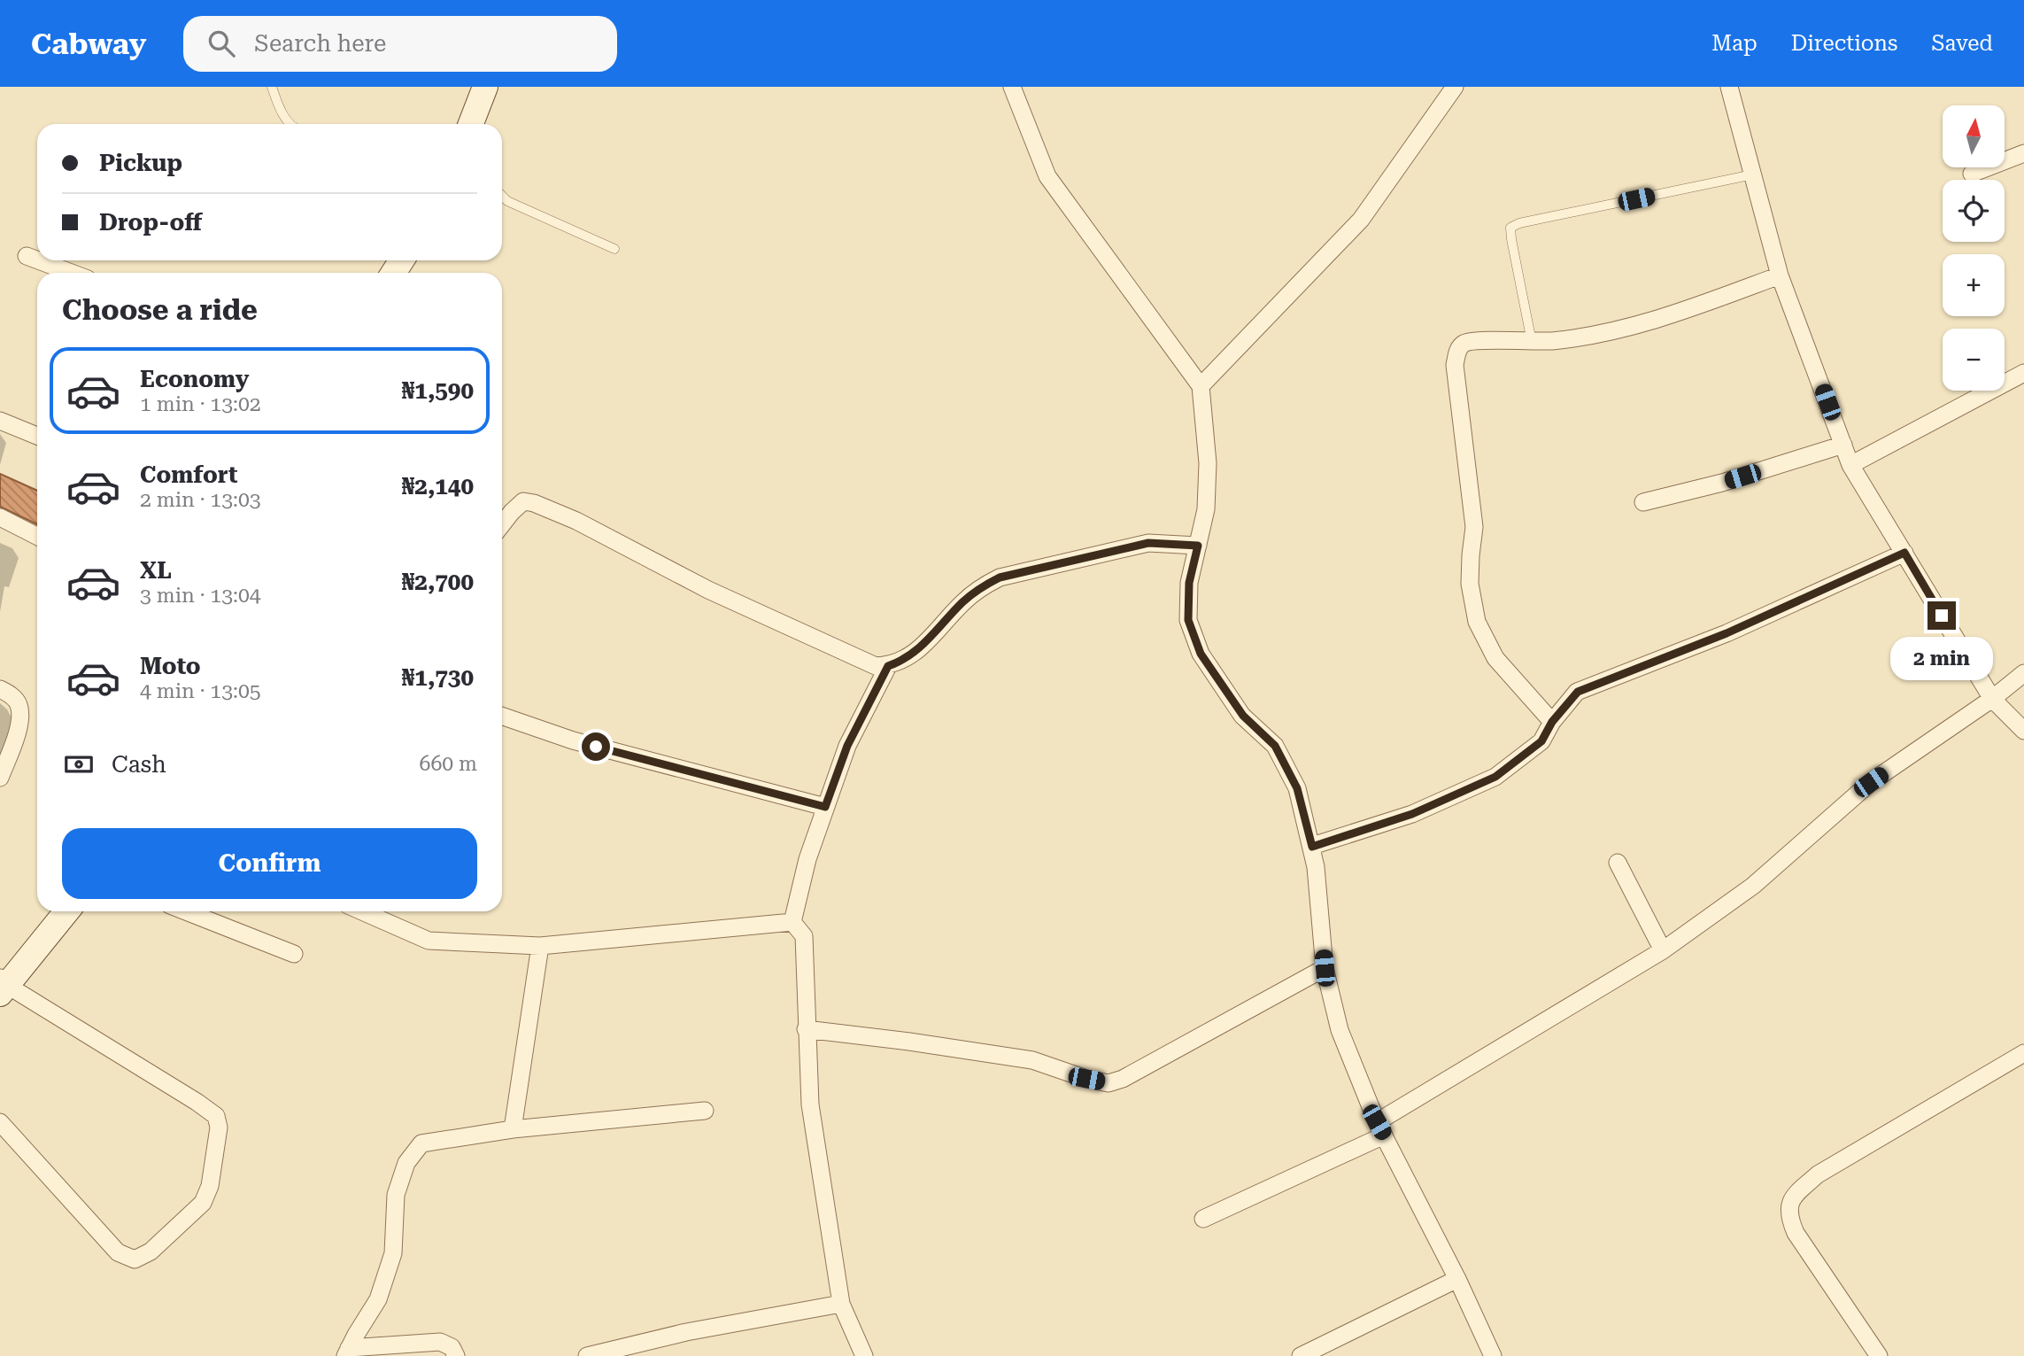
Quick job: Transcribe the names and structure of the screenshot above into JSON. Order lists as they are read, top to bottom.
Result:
{
  "north": "top",
  "page": {
    "header": "Cabway",
    "search": "Search here",
    "nav": ["Map", "Directions", "Saved"],
    "map_buttons": ["+", "−"],
    "banner": ["Pickup", "Drop-off"],
    "heading": "Choose a ride",
    "list": [
      {
        "name": "Economy",
        "note": "1 min · 13:02",
        "value": "₦1,590"
      },
      {
        "name": "Comfort",
        "note": "2 min · 13:03",
        "value": "₦2,140"
      },
      {
        "name": "XL",
        "note": "3 min · 13:04",
        "value": "₦2,700"
      },
      {
        "name": "Moto",
        "note": "4 min · 13:05",
        "value": "₦1,730"
      }
    ],
    "bubble": "2 min",
    "pay": ["Cash", "660 m"],
    "buttons": "Confirm"
  }
}
